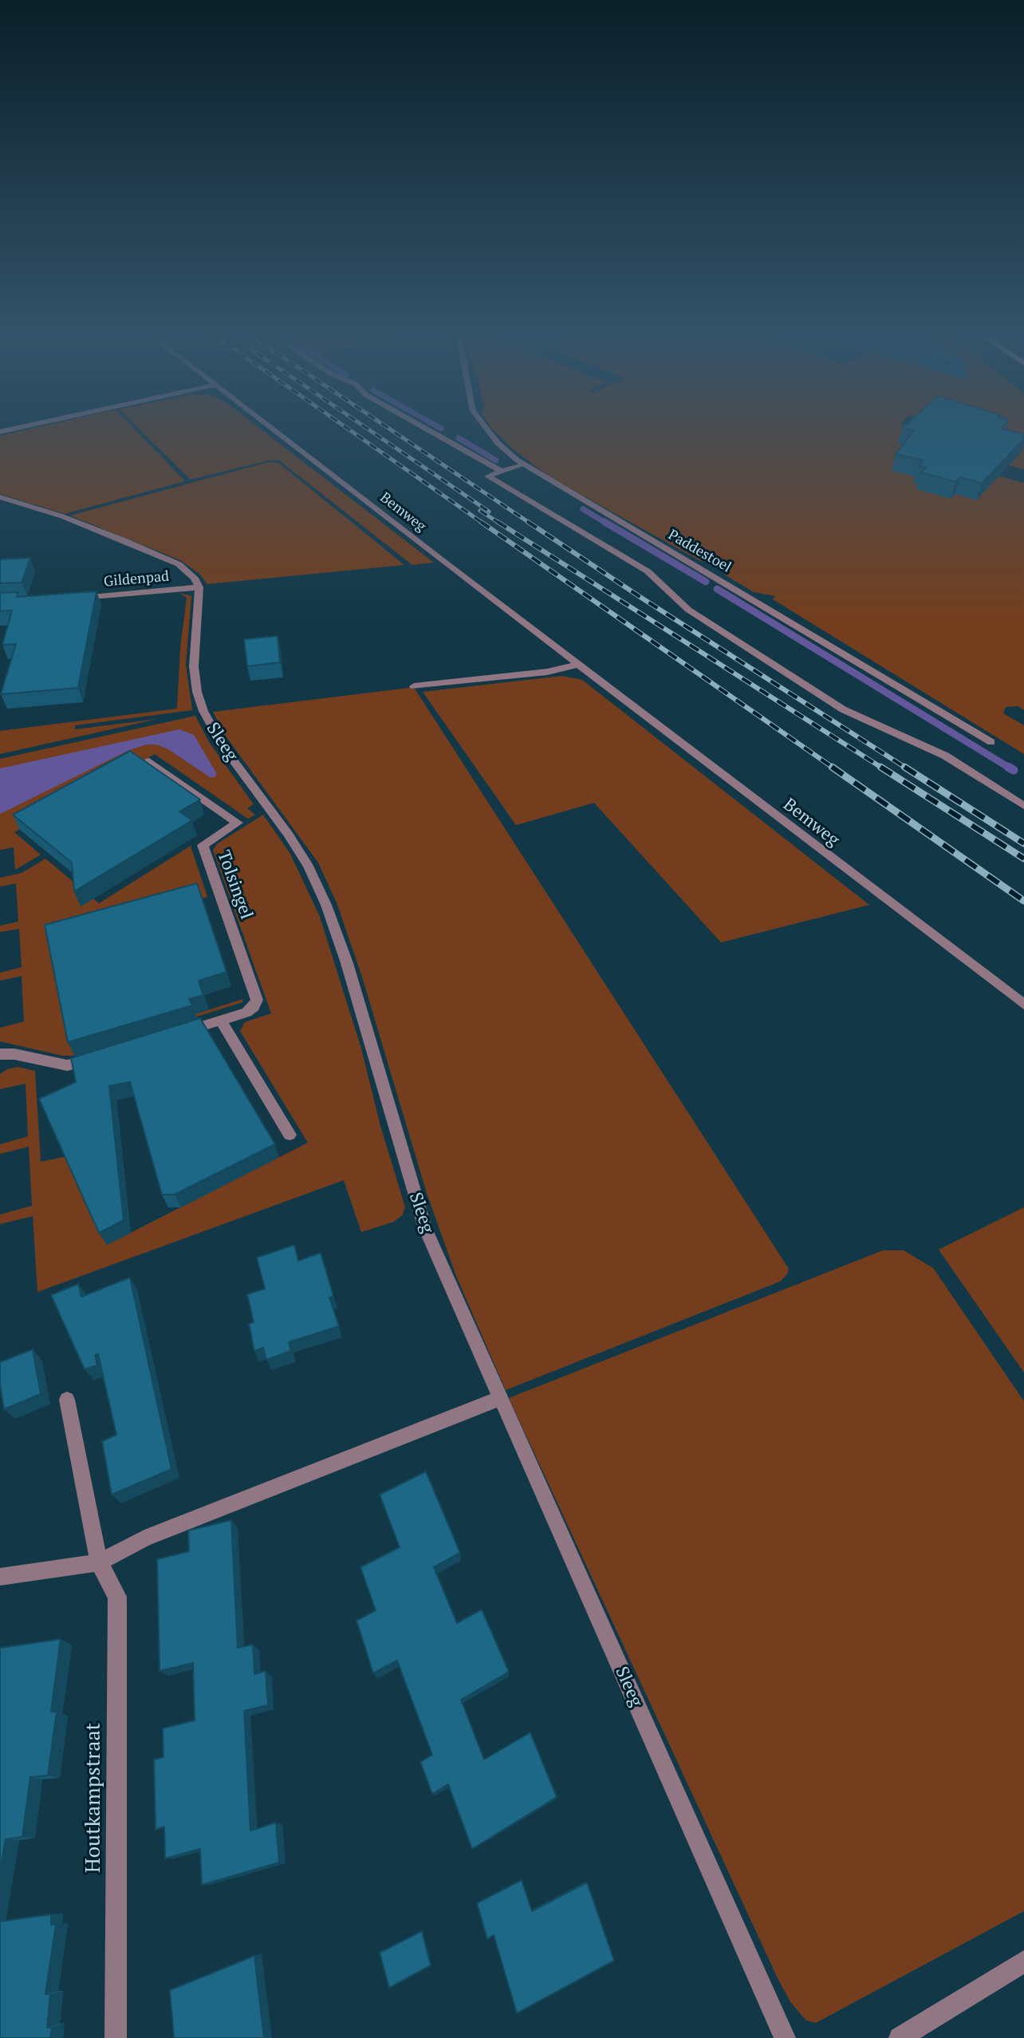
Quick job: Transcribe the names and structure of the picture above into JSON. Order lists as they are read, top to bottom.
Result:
{
  "streets": {
    "street": [
      "Bemweg",
      "Paddestoel",
      "Gildenpad",
      "Sleeg",
      "Tolsingel",
      "Houtkampstraat"
    ]
  },
  "crossings": [
    ["Gildenpad", "Sleeg"]
  ]
}
